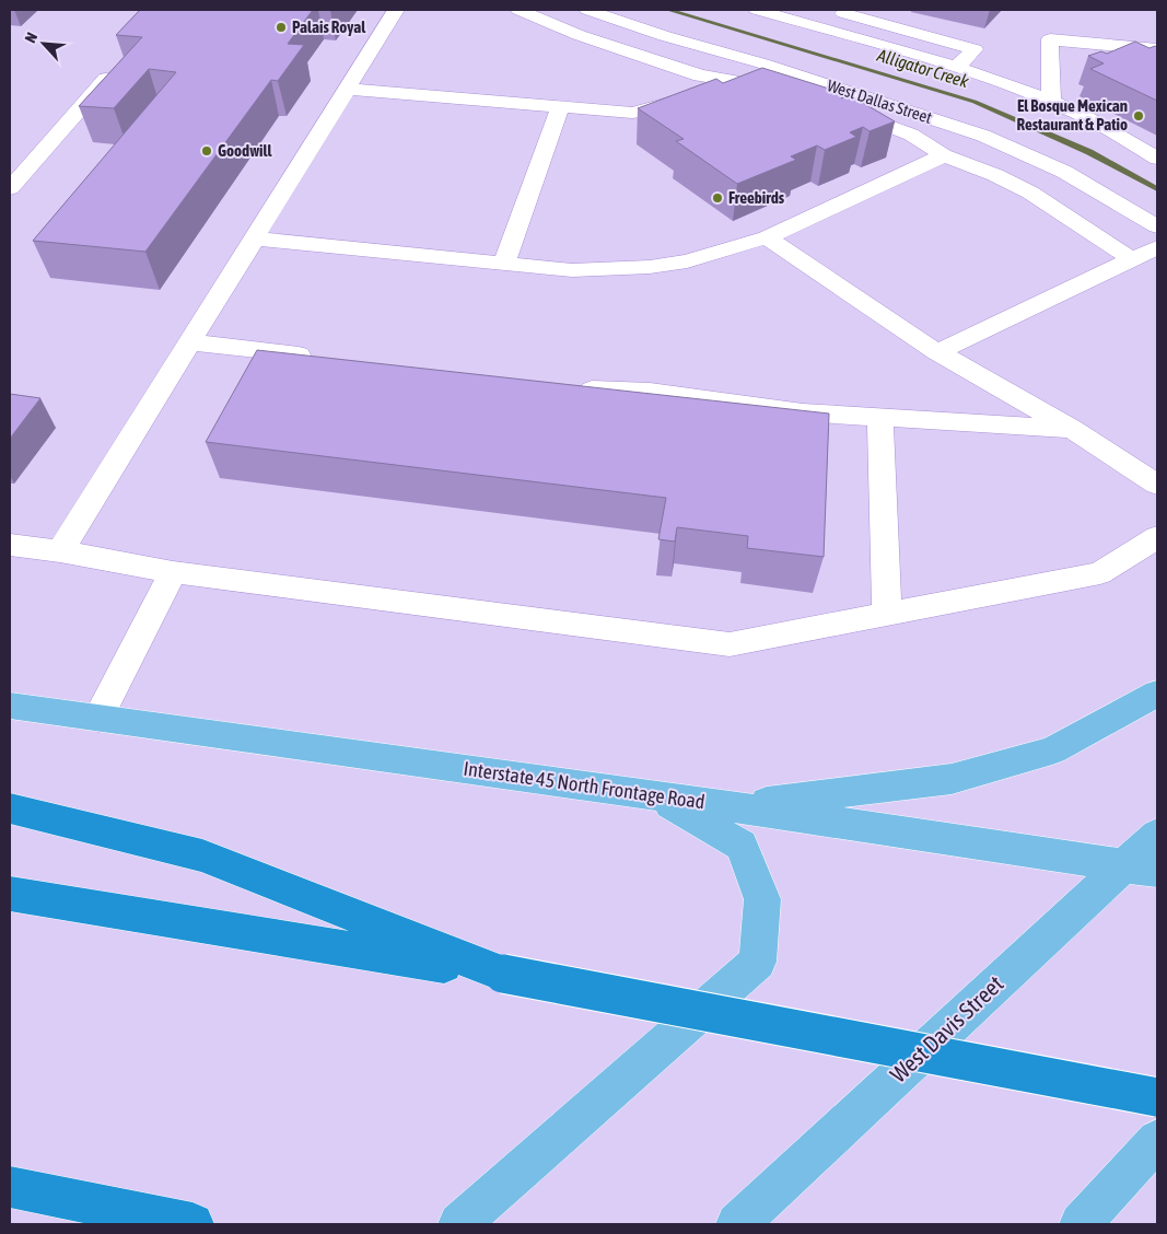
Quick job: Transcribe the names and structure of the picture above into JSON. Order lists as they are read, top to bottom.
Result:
{
  "streets": {
    "main road": ["Interstate 45 North Frontage Road", "West Davis Street"],
    "street": ["West Dallas Street"]
  },
  "crossings": [
    ["Interstate 45 North Frontage Road", "West Davis Street"]
  ],
  "water": ["Alligator Creek"],
  "places": [
    "Palais Royal",
    "El Bosque Mexican Restaurant & Patio",
    "Goodwill",
    "Freebirds"
  ],
  "north": "top left"
}
